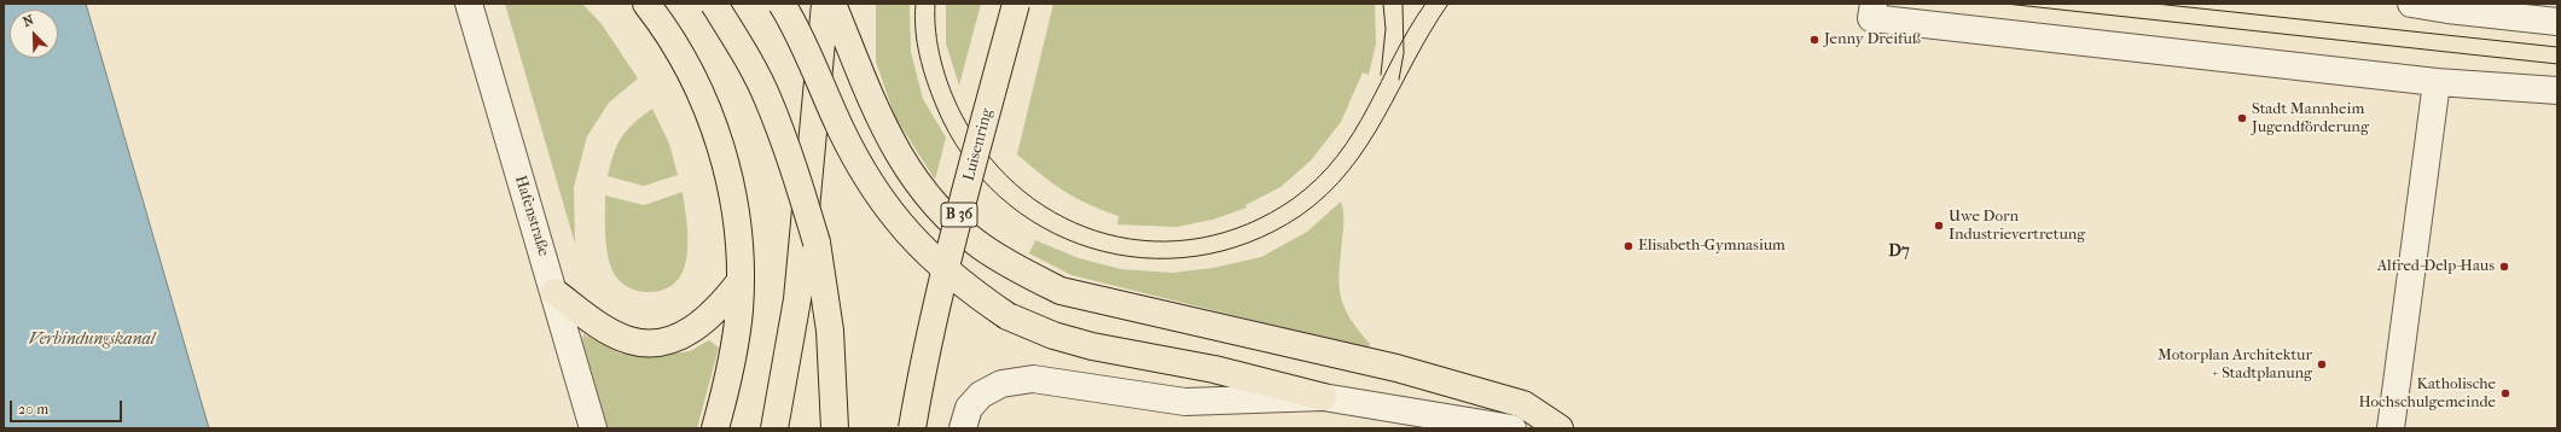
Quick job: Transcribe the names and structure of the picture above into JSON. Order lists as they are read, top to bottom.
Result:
{
  "streets": {
    "main road": ["Luisenring", "B 36"],
    "street": ["Hafenstraße"]
  },
  "districts": ["D7"],
  "water": ["Verbindungskanal"],
  "places": [
    "Jenny Dreifuß",
    "Stadt Mannheim Jugendförderung",
    "Uwe Dorn Industrievertretung",
    "Elisabeth-Gymnasium",
    "Alfred-Delp-Haus",
    "Motorplan Architektur + Stadtplanung",
    "Katholische Hochschulgemeinde"
  ],
  "scale_bar": "20 m",
  "north": "top left"
}
